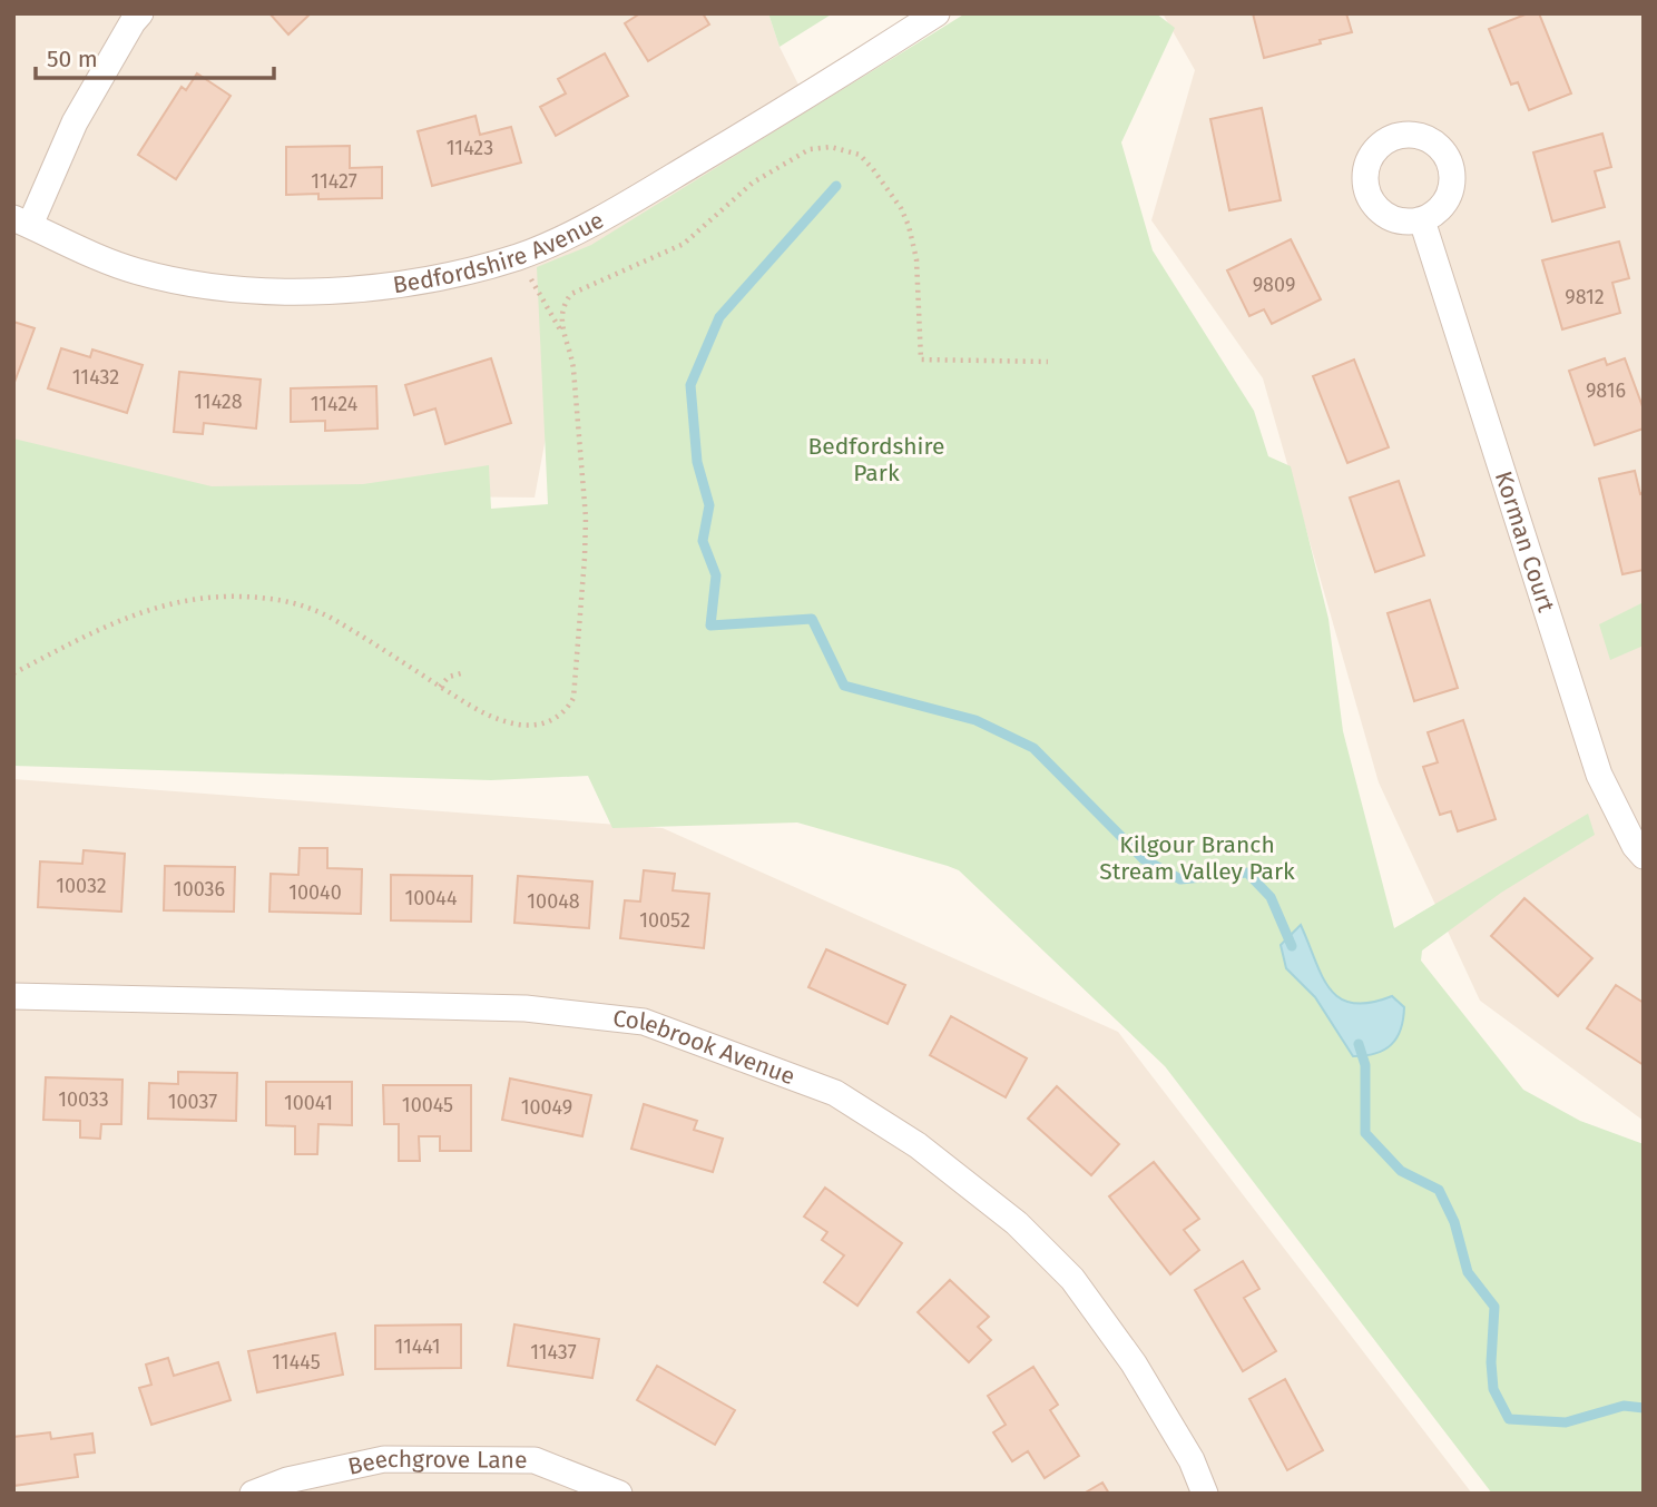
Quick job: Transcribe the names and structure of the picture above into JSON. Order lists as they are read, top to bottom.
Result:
{
  "streets": {
    "street": [
      "Bedfordshire Avenue",
      "Korman Court",
      "Colebrook Avenue",
      "Beechgrove Lane"
    ]
  },
  "parks": ["Bedfordshire Park", "Kilgour Branch Stream Valley Park"],
  "house_numbers": [
    "11423",
    "11427",
    "9809",
    "9812",
    "11432",
    "9816",
    "11428",
    "11424",
    "10032",
    "10036",
    "10040",
    "10044",
    "10048",
    "10052",
    "10033",
    "10037",
    "10041",
    "10045",
    "10049",
    "11441",
    "11437",
    "11445"
  ],
  "scale_bar": "50 m"
}
